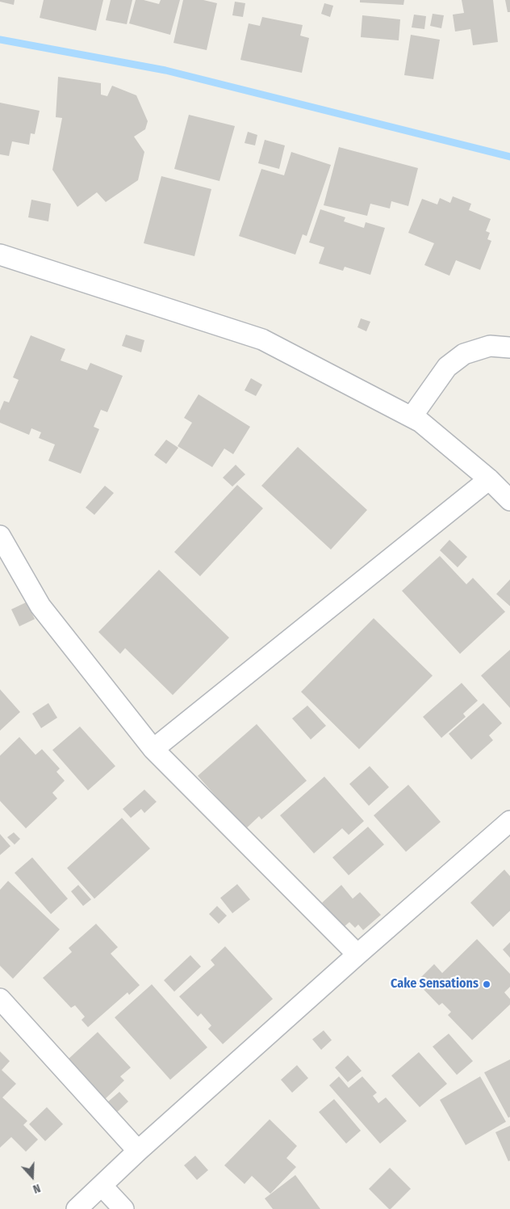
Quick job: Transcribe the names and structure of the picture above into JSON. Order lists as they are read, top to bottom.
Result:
{
  "places": ["Cake Sensations"],
  "north": "bottom"
}
